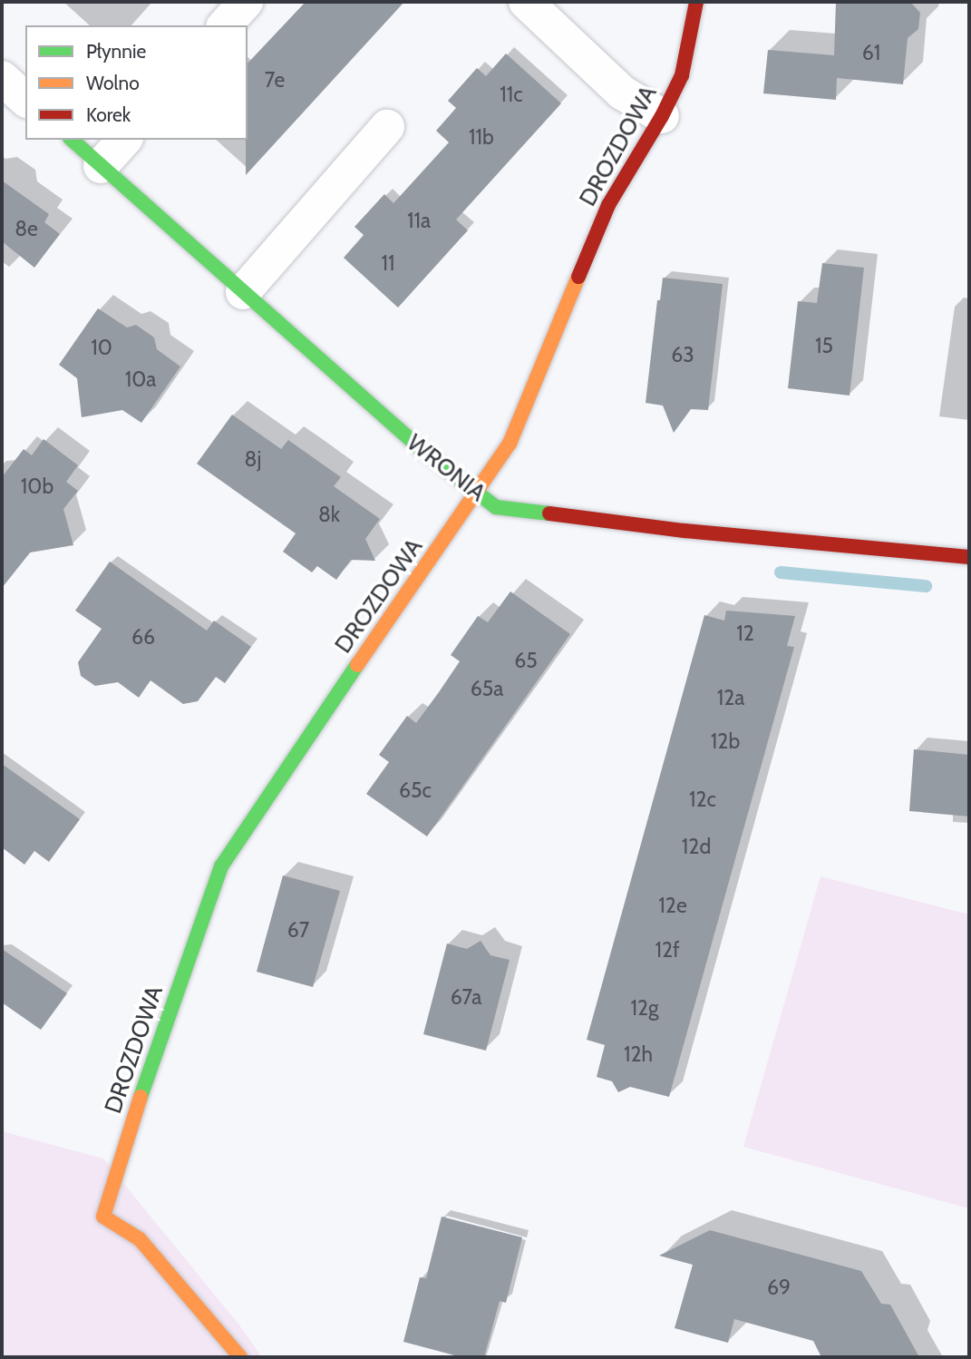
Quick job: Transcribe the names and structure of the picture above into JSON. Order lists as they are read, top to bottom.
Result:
{
  "streets": {
    "street": ["DROZDOWA", "WRONIA"]
  },
  "crossings": [
    ["DROZDOWA", "WRONIA"]
  ],
  "house_numbers": [
    "61",
    "7e",
    "11c",
    "11b",
    "11a",
    "8e",
    "11",
    "15",
    "10",
    "63",
    "10a",
    "8j",
    "10b",
    "8k",
    "12",
    "66",
    "65",
    "65a",
    "12a",
    "12b",
    "65c",
    "12c",
    "12d",
    "12e",
    "67",
    "12f",
    "67a",
    "12g",
    "12h",
    "69"
  ],
  "legend": ["Płynnie", "Wolno", "Korek"]
}
